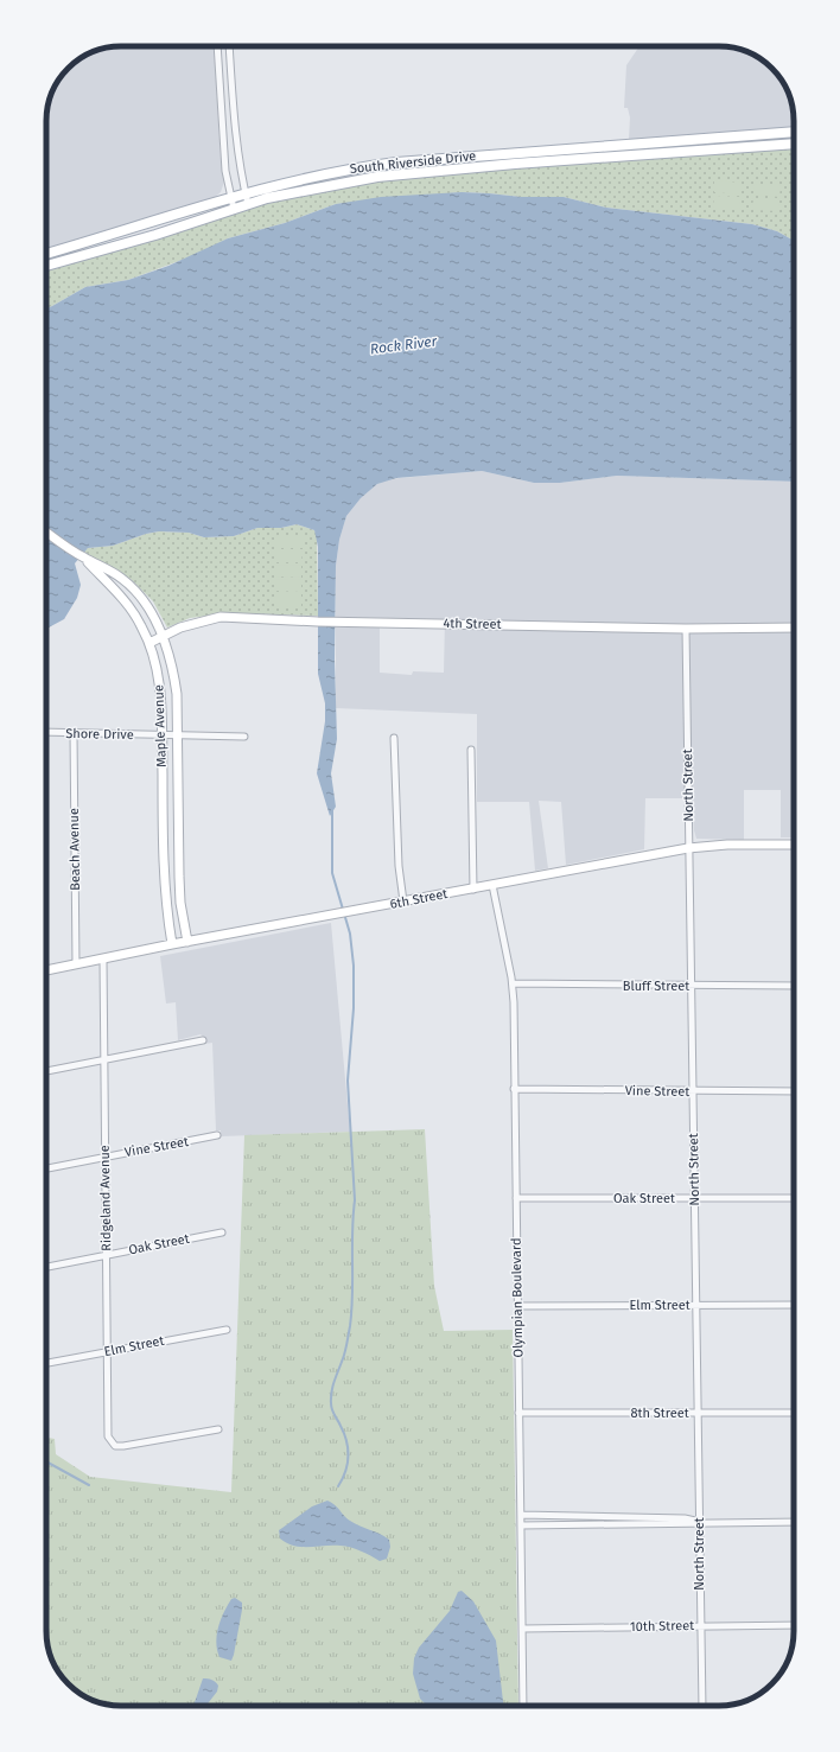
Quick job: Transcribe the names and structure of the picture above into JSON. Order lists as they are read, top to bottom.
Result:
{
  "streets": {
    "main road": ["South Riverside Drive"],
    "street": [
      "4th Street",
      "Maple Avenue",
      "Shore Drive",
      "North Street",
      "Beach Avenue",
      "6th Street",
      "Bluff Street",
      "Vine Street",
      "Ridgeland Avenue",
      "Oak Street",
      "Olympian Boulevard",
      "Elm Street",
      "8th Street",
      "10th Street"
    ]
  },
  "crossings": [
    ["4th Street", "Maple Avenue"],
    ["4th Street", "North Street"],
    ["Maple Avenue", "Shore Drive"],
    ["Maple Avenue", "6th Street"],
    ["Shore Drive", "Beach Avenue"],
    ["North Street", "6th Street"],
    ["North Street", "Bluff Street"],
    ["North Street", "Vine Street"],
    ["North Street", "Oak Street"],
    ["North Street", "Elm Street"],
    ["North Street", "8th Street"],
    ["North Street", "10th Street"],
    ["Beach Avenue", "6th Street"],
    ["6th Street", "Ridgeland Avenue"],
    ["6th Street", "Olympian Boulevard"],
    ["Bluff Street", "Olympian Boulevard"],
    ["Vine Street", "Ridgeland Avenue"],
    ["Vine Street", "Olympian Boulevard"],
    ["Ridgeland Avenue", "Oak Street"],
    ["Ridgeland Avenue", "Elm Street"],
    ["Oak Street", "Olympian Boulevard"],
    ["Olympian Boulevard", "Elm Street"],
    ["Olympian Boulevard", "8th Street"],
    ["Olympian Boulevard", "10th Street"]
  ],
  "water": ["Rock River"]
}
